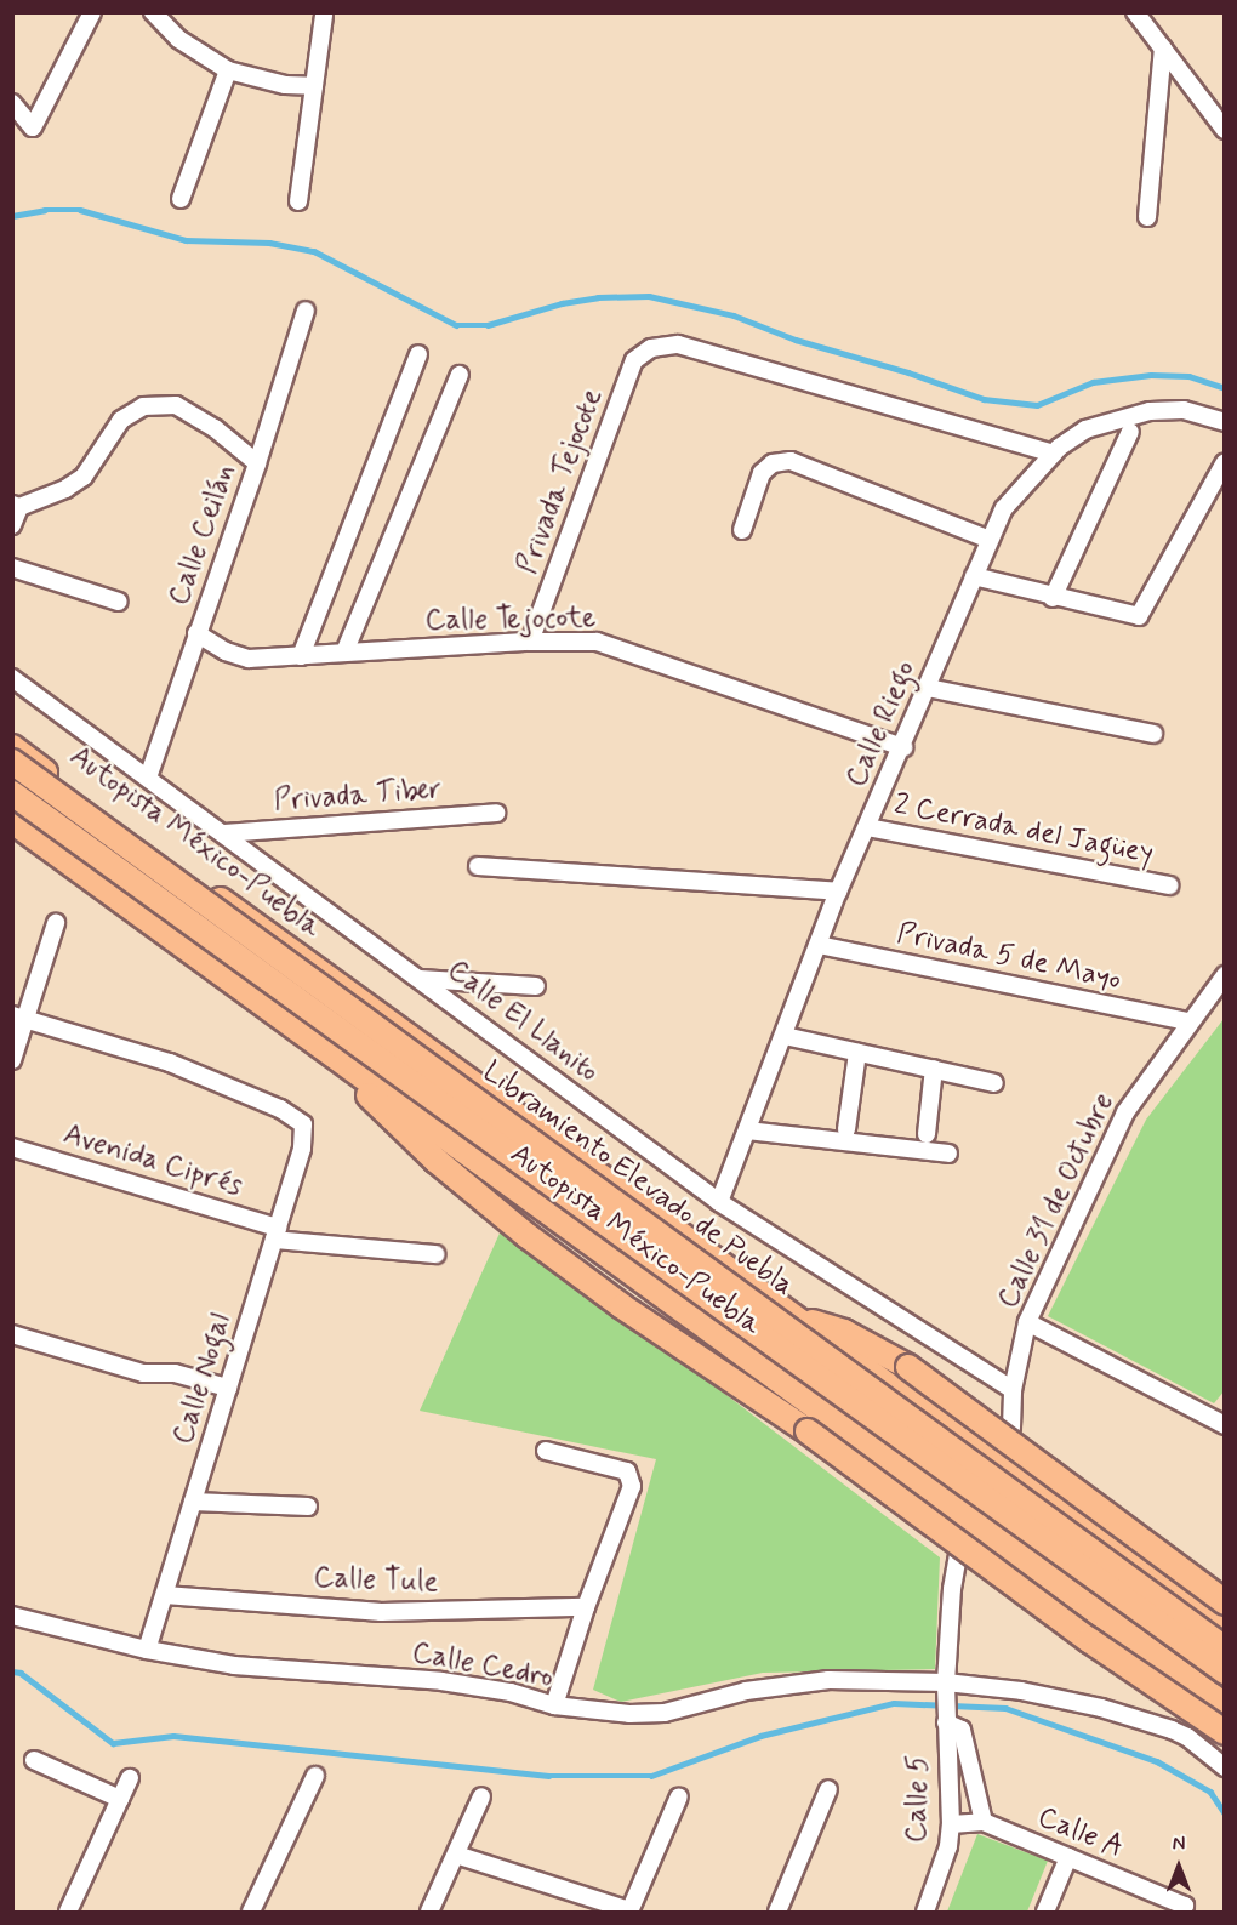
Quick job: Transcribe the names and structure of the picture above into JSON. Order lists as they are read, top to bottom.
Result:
{
  "streets": {
    "highway": ["Autopista México-Puebla", "Libramiento Elevado de Puebla"],
    "street": [
      "Privada Tejocote",
      "Calle Ceilán",
      "Calle Tejocote",
      "Calle Riego",
      "Privada Tiber",
      "2 Cerrada del Jagüey",
      "Privada 5 de Mayo",
      "Calle El Llanito",
      "Avenida Ciprés",
      "Calle 31 de Octubre",
      "Calle Nogal",
      "Calle Tule",
      "Calle Cedro",
      "Calle 5",
      "Calle A"
    ]
  },
  "crossings": [
    ["Privada Tejocote", "Calle Tejocote"],
    ["Privada Tejocote", "Calle Riego"],
    ["Calle Ceilán", "Calle Tejocote"],
    ["Calle Ceilán", "Calle El Llanito"],
    ["Calle Tejocote", "Calle Riego"],
    ["Calle Riego", "2 Cerrada del Jagüey"],
    ["Calle Riego", "Privada 5 de Mayo"],
    ["Calle Riego", "Calle El Llanito"],
    ["Privada Tiber", "Calle El Llanito"],
    ["Privada 5 de Mayo", "Calle 31 de Octubre"],
    ["Calle El Llanito", "Calle 31 de Octubre"],
    ["Avenida Ciprés", "Calle Nogal"],
    ["Calle Nogal", "Calle Tule"],
    ["Calle Nogal", "Calle Cedro"],
    ["Calle Cedro", "Calle 5"],
    ["Calle 5", "Calle A"]
  ],
  "north": "top"
}
